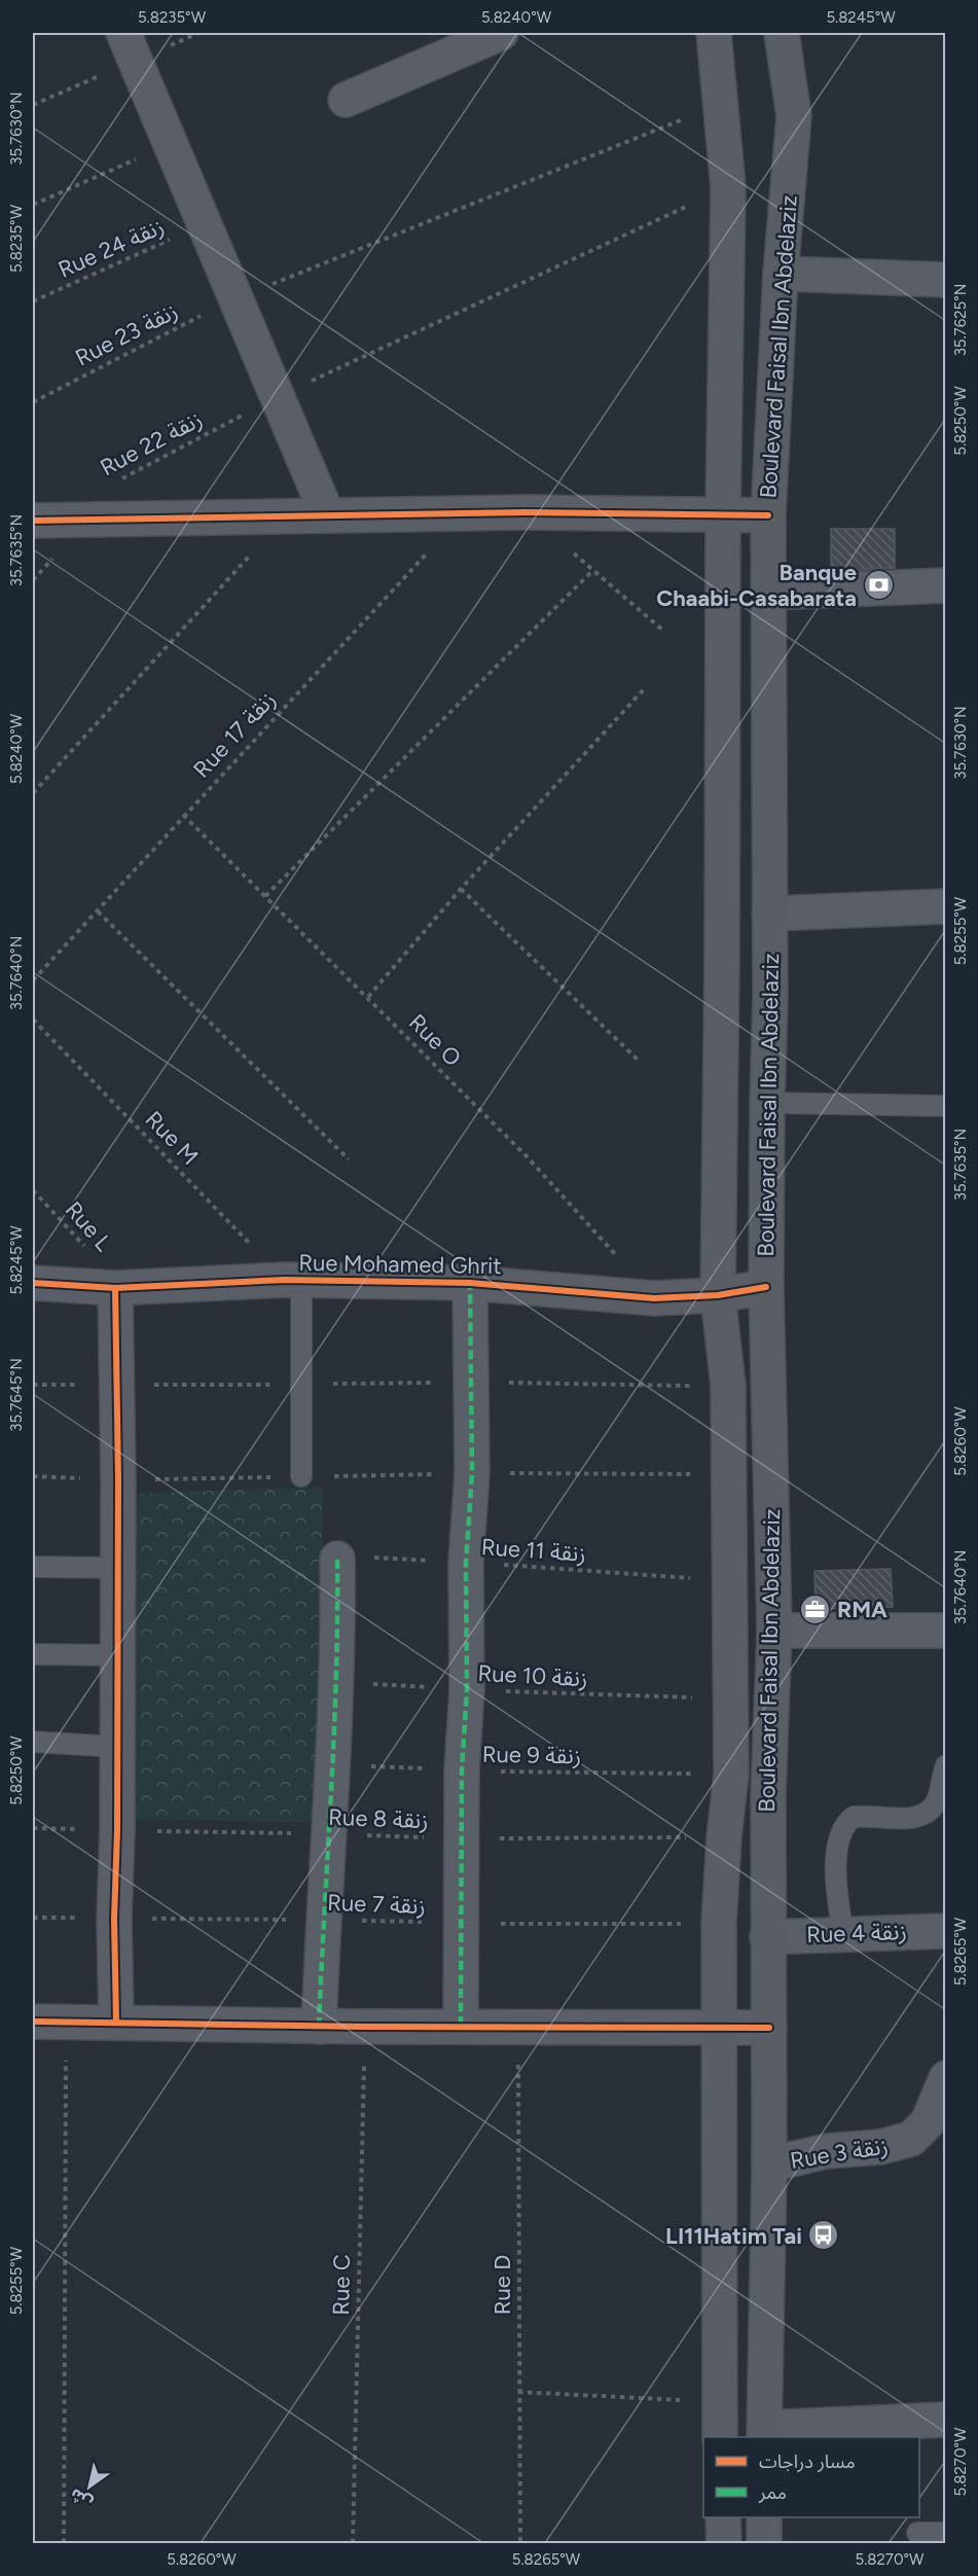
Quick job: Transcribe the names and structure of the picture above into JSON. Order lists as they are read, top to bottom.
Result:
{
  "streets": {
    "main road": ["Boulevard Faisal Ibn Abdelaziz"],
    "street": ["Rue Mohamed Ghrit", "Rue 4 زنقة", "Rue 3 زنقة"],
    "path": [
      "Rue 24 زنقة",
      "Rue 23 زنقة",
      "Rue 22 زنقة",
      "Rue 17 زنقة",
      "Rue O",
      "Rue M",
      "Rue L",
      "Rue 11 زنقة",
      "Rue 10 زنقة",
      "Rue 9 زنقة",
      "Rue 8 زنقة",
      "Rue 7 زنقة",
      "Rue C",
      "Rue D"
    ]
  },
  "crossings": [
    ["Rue 23 زنقة", "Boulevard Faisal Ibn Abdelaziz"],
    ["Boulevard Faisal Ibn Abdelaziz", "Rue 22 زنقة"],
    ["Boulevard Faisal Ibn Abdelaziz", "Rue Mohamed Ghrit"],
    ["Boulevard Faisal Ibn Abdelaziz", "Rue 11 زنقة"],
    ["Boulevard Faisal Ibn Abdelaziz", "Rue 10 زنقة"],
    ["Boulevard Faisal Ibn Abdelaziz", "Rue 9 زنقة"],
    ["Boulevard Faisal Ibn Abdelaziz", "Rue 8 زنقة"],
    ["Boulevard Faisal Ibn Abdelaziz", "Rue 7 زنقة"],
    ["Boulevard Faisal Ibn Abdelaziz", "Rue 4 زنقة"],
    ["Boulevard Faisal Ibn Abdelaziz", "Rue 3 زنقة"],
    ["Rue 17 زنقة", "Rue O"],
    ["Rue O", "Rue Mohamed Ghrit"],
    ["Rue M", "Rue Mohamed Ghrit"],
    ["Rue L", "Rue Mohamed Ghrit"]
  ],
  "places": {
    "bank": ["Banque Chaabi-Casabarata"],
    "office": ["RMA"],
    "bus stop": ["LI11Hatim Tai"]
  },
  "legend": ["مسار دراجات", "ممر"],
  "north": "bottom left",
  "coordinates": [
    "5.8235°W",
    "5.8240°W",
    "5.8245°W",
    "35.7630°N",
    "35.7625°N",
    "5.8250°W",
    "35.7635°N",
    "5.8255°W",
    "35.7640°N",
    "35.7645°N",
    "5.8260°W",
    "5.8265°W",
    "5.8270°W"
  ]
}
